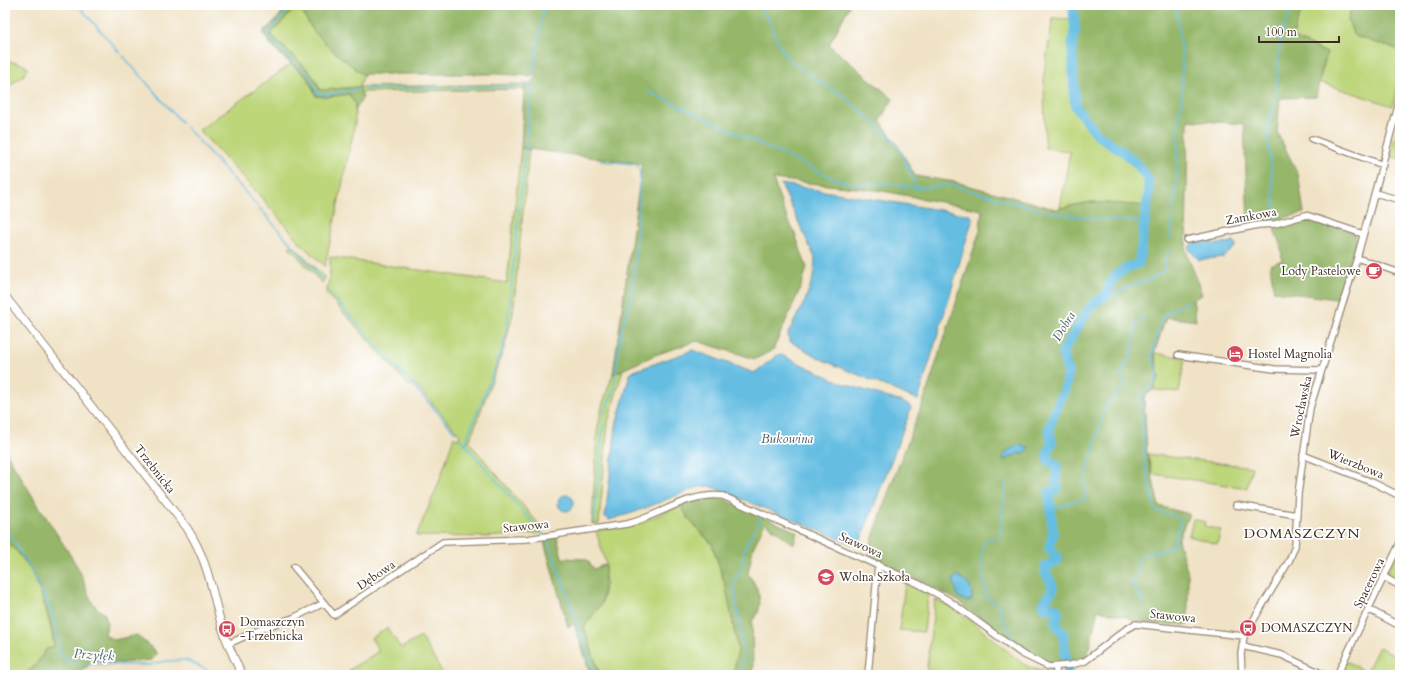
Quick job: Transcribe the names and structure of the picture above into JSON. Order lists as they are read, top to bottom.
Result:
{
  "streets": {
    "street": [
      "Zamkowa",
      "Wrocławska",
      "Wierzbowa",
      "Trzebnicka",
      "Stawowa",
      "Dębowa",
      "Spacerowa"
    ]
  },
  "crossings": [
    ["Zamkowa", "Wrocławska"],
    ["Wrocławska", "Wierzbowa"],
    ["Wrocławska", "Stawowa"],
    ["Stawowa", "Dębowa"]
  ],
  "districts": ["DOMASZCZYN"],
  "water": ["Dobra", "Bukowina", "Przyłęk"],
  "places": {
    "cafe": ["Lody Pastelowe"],
    "hotel": ["Hostel Magnolia"],
    "school or university": ["Wolna Szkoła"],
    "bus stop": ["DOMASZCZYN", "Domaszczyn -Trzebnicka"]
  },
  "scale_bar": "100 m"
}
